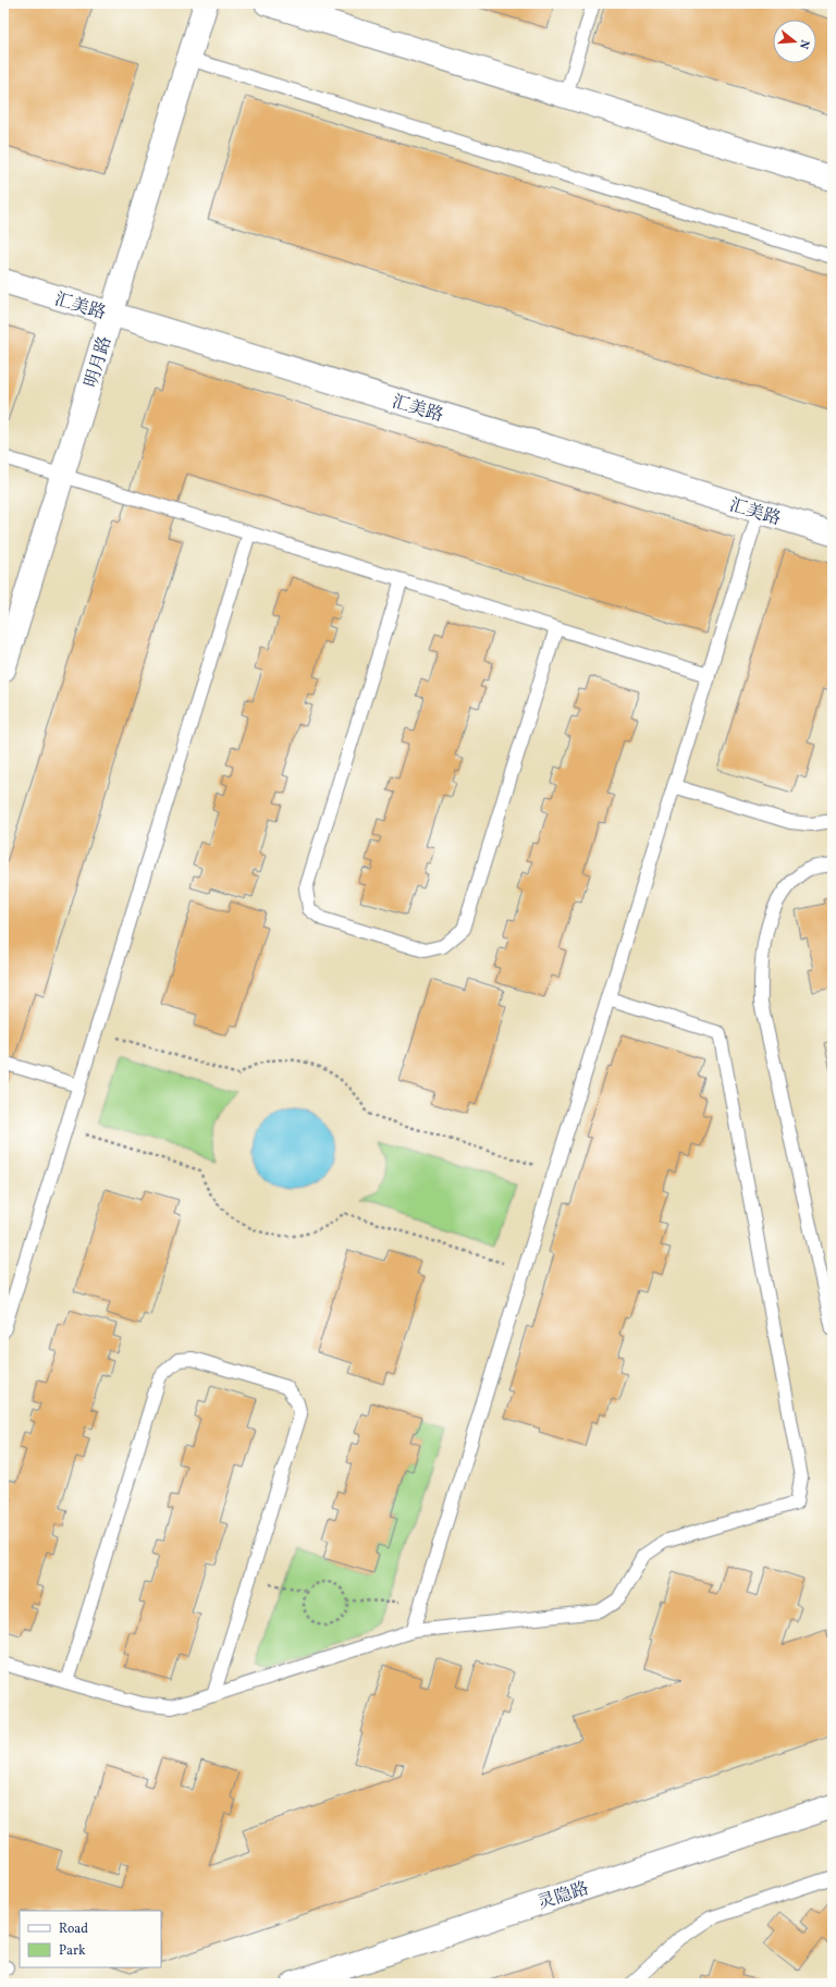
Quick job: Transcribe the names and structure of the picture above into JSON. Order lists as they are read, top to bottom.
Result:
{
  "streets": {
    "street": ["汇美路", "明月路", "灵隐路"]
  },
  "crossings": [
    ["汇美路", "明月路"]
  ],
  "legend": ["Road", "Park"],
  "north": "right"
}
